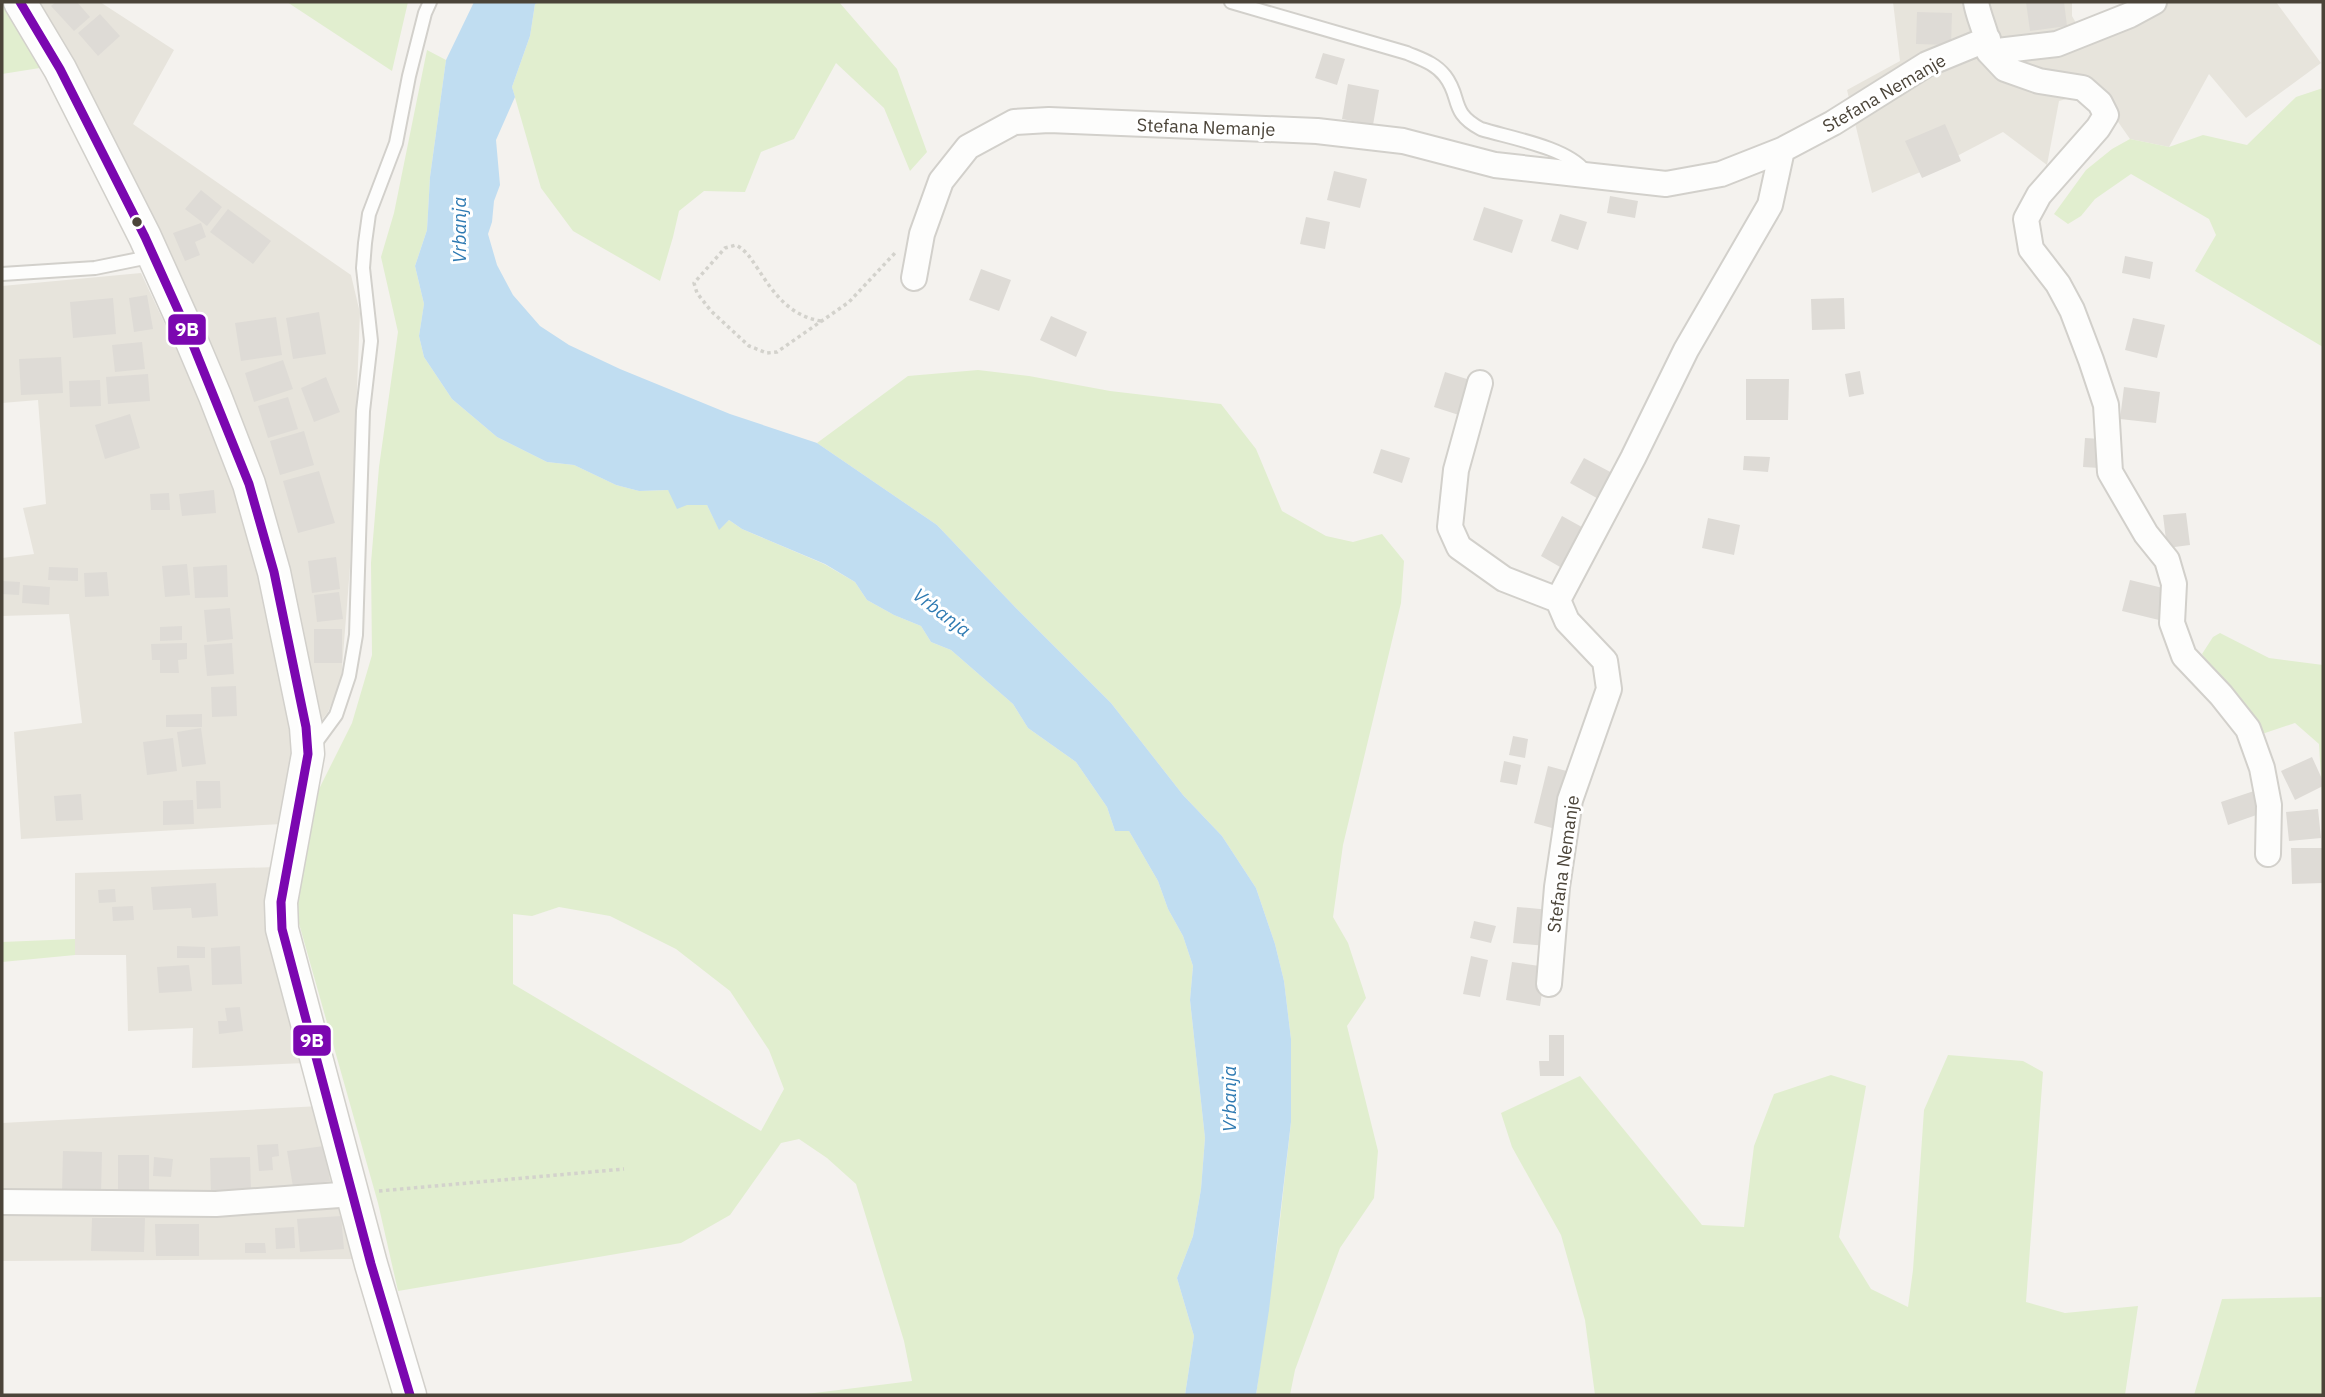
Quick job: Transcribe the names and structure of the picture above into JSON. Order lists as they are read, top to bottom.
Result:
{
  "streets": {
    "street": ["Stefana Nemanje"]
  },
  "water": ["Vrbanja"],
  "lines": ["transit line 9B"]
}
